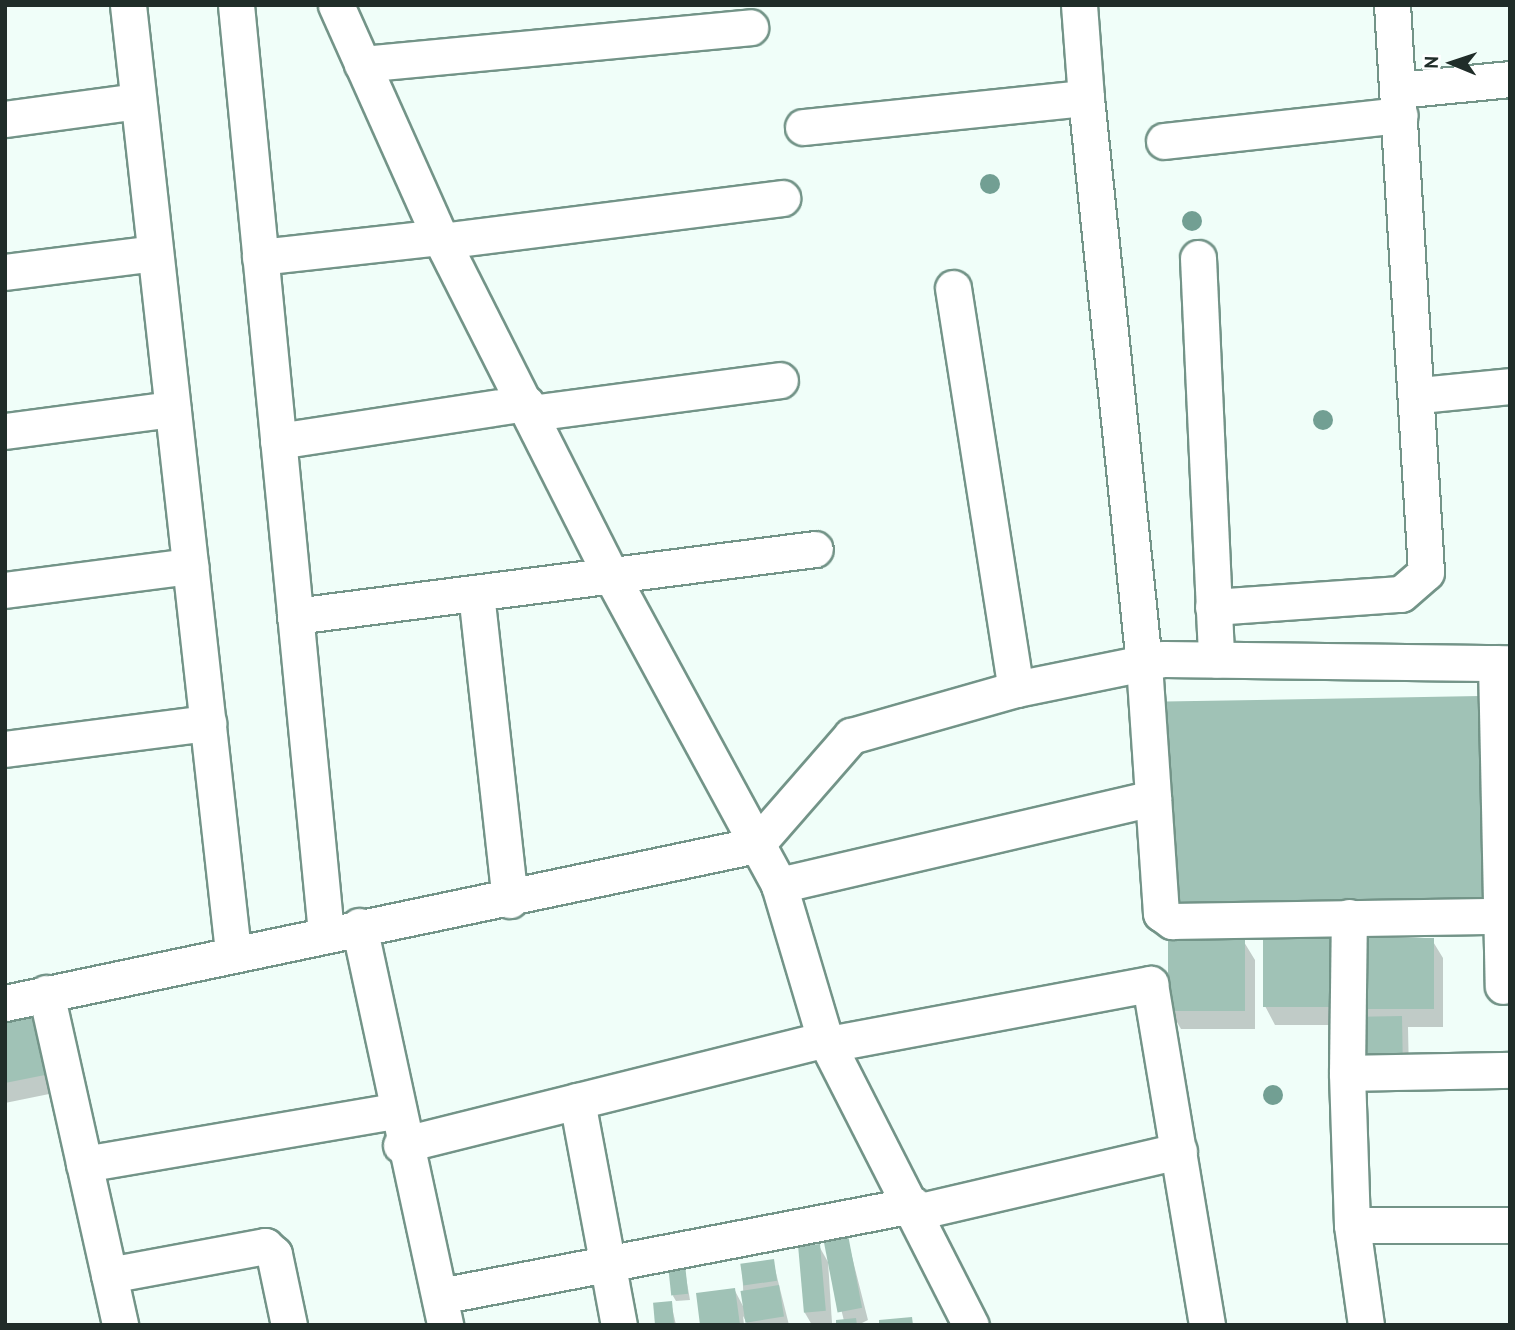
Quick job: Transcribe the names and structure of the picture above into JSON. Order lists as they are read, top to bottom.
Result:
{
  "north": "left"
}
